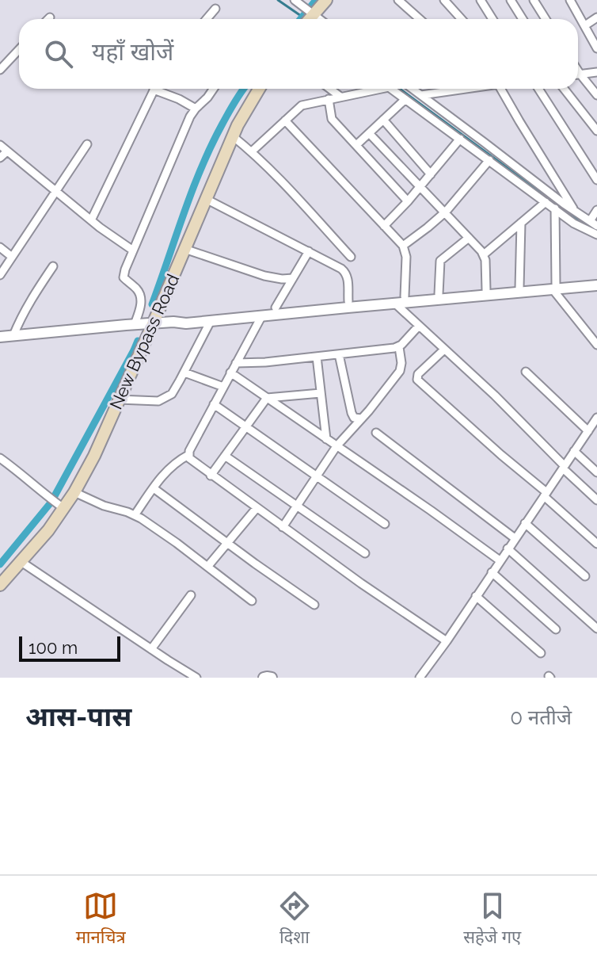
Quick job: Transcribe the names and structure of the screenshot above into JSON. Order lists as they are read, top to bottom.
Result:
{
  "streets": {
    "main road": ["New Bypass Road"]
  },
  "scale_bar": "100 m",
  "page": {
    "search": "यहाँ खोजें",
    "scale": "100 m",
    "heading": ["आस-पास", "0 नतीजे"],
    "nav": ["मानचित्र", "दिशा", "सहेजे गए"]
  }
}
